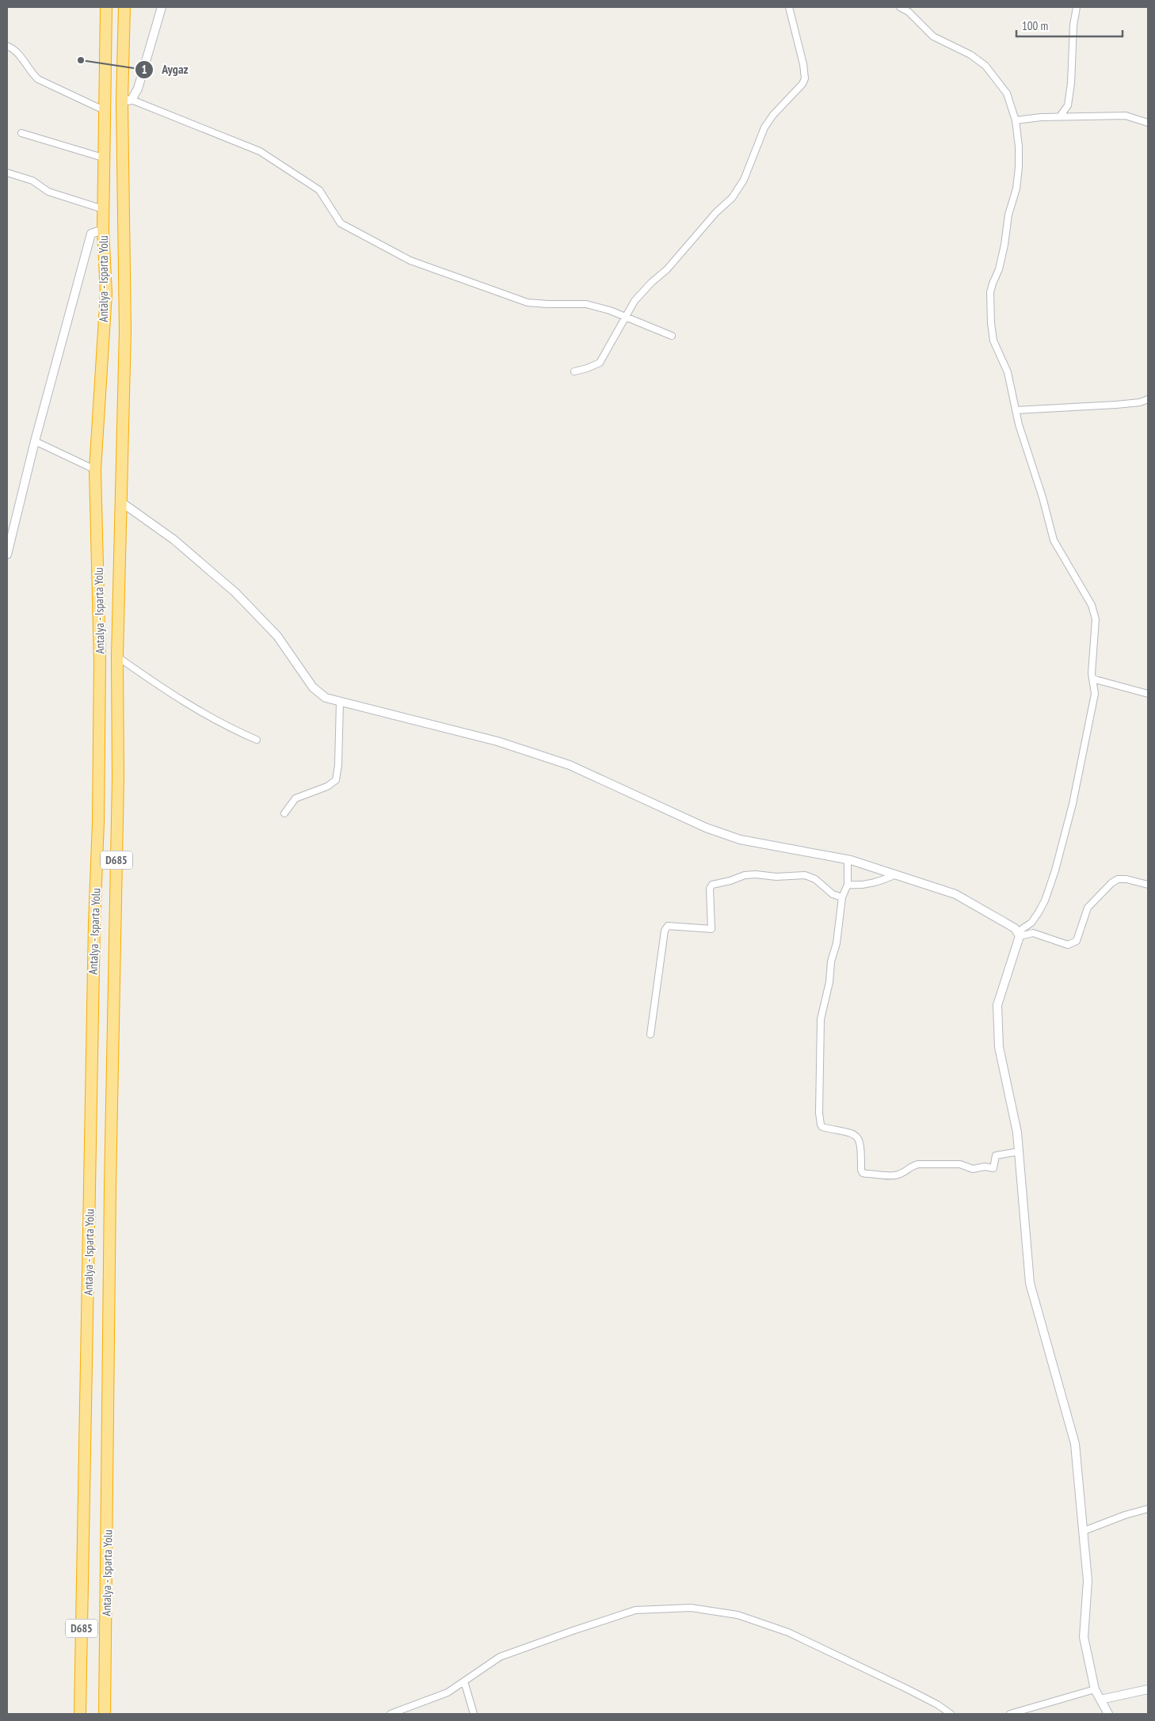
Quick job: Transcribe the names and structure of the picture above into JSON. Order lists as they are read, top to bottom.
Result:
{
  "streets": {
    "highway": ["Antalya - Isparta Yolu", "D685"]
  },
  "places": ["Aygaz"],
  "scale_bar": "100 m"
}
